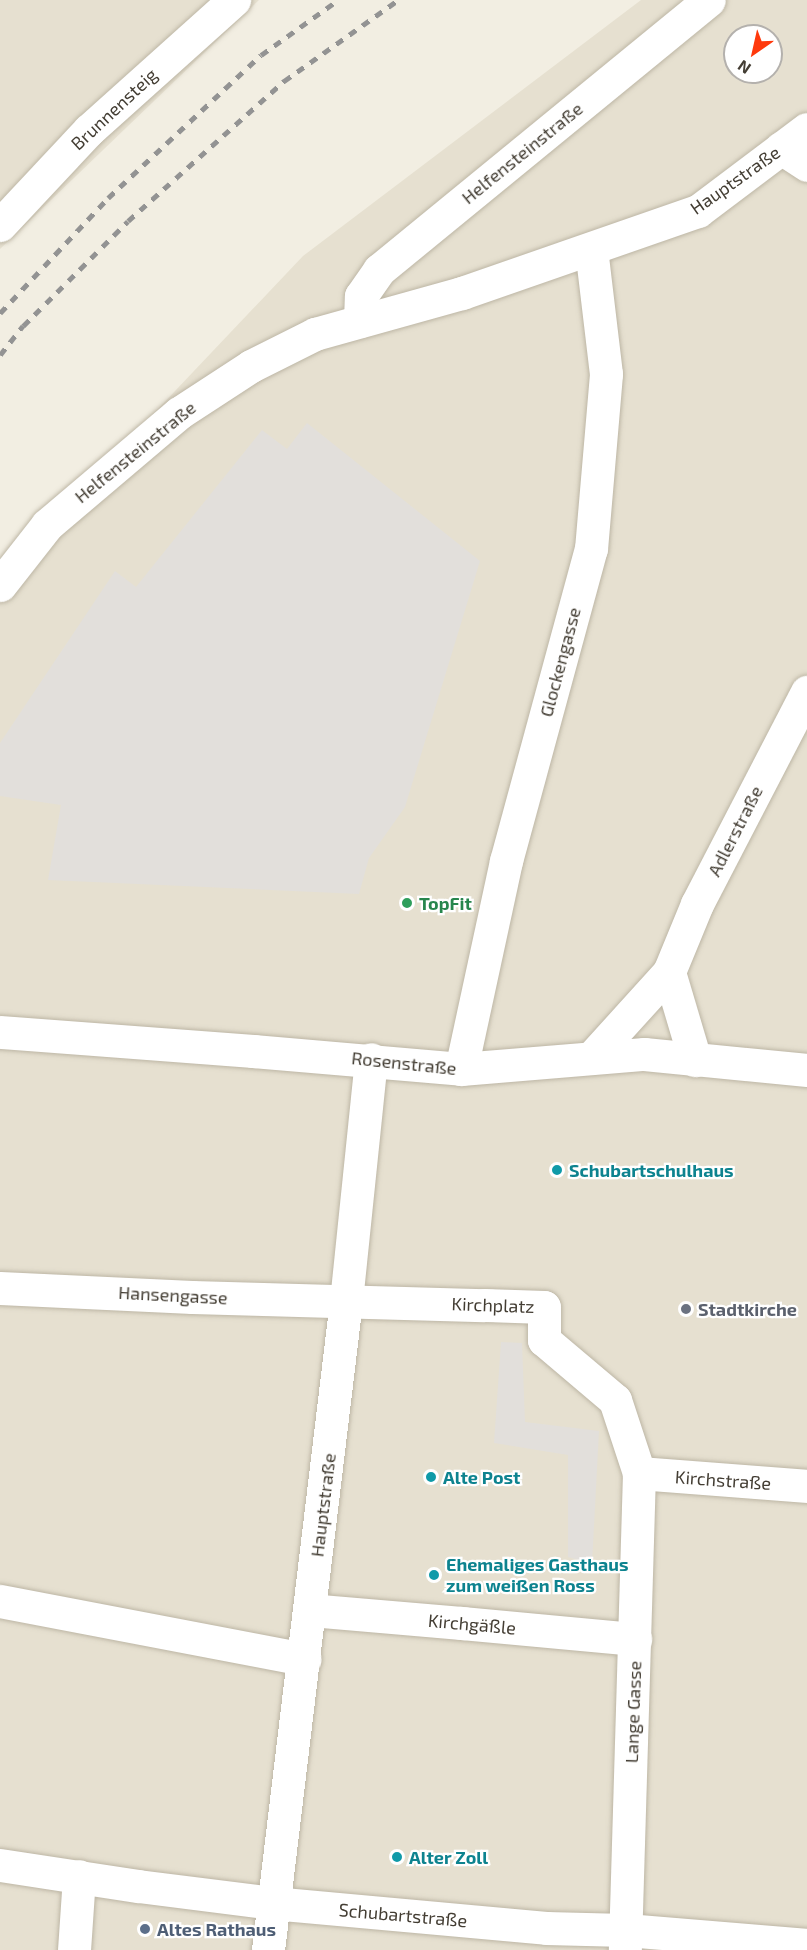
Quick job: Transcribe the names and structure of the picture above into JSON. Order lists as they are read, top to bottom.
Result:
{
  "streets": {
    "street": [
      "Brunnensteig",
      "Helfensteinstraße",
      "Hauptstraße",
      "Glockengasse",
      "Adlerstraße",
      "Rosenstraße",
      "Hansengasse",
      "Kirchplatz",
      "Kirchstraße",
      "Kirchgäßle",
      "Lange Gasse",
      "Schubartstraße"
    ]
  },
  "crossings": [
    ["Helfensteinstraße", "Hauptstraße"],
    ["Helfensteinstraße", "Glockengasse"],
    ["Hauptstraße", "Glockengasse"],
    ["Hauptstraße", "Rosenstraße"],
    ["Hauptstraße", "Hansengasse"],
    ["Hauptstraße", "Kirchplatz"],
    ["Hauptstraße", "Kirchgäßle"],
    ["Hauptstraße", "Schubartstraße"],
    ["Glockengasse", "Rosenstraße"],
    ["Adlerstraße", "Rosenstraße"],
    ["Hansengasse", "Kirchplatz"],
    ["Kirchplatz", "Kirchstraße"],
    ["Kirchplatz", "Lange Gasse"],
    ["Kirchstraße", "Lange Gasse"],
    ["Kirchgäßle", "Lange Gasse"],
    ["Lange Gasse", "Schubartstraße"]
  ],
  "places": [
    "TopFit",
    "Schubartschulhaus",
    "Stadtkirche",
    "Alte Post",
    "Ehemaliges Gasthaus zum weißen Ross",
    "Alter Zoll",
    "Altes Rathaus"
  ],
  "north": "bottom left"
}
